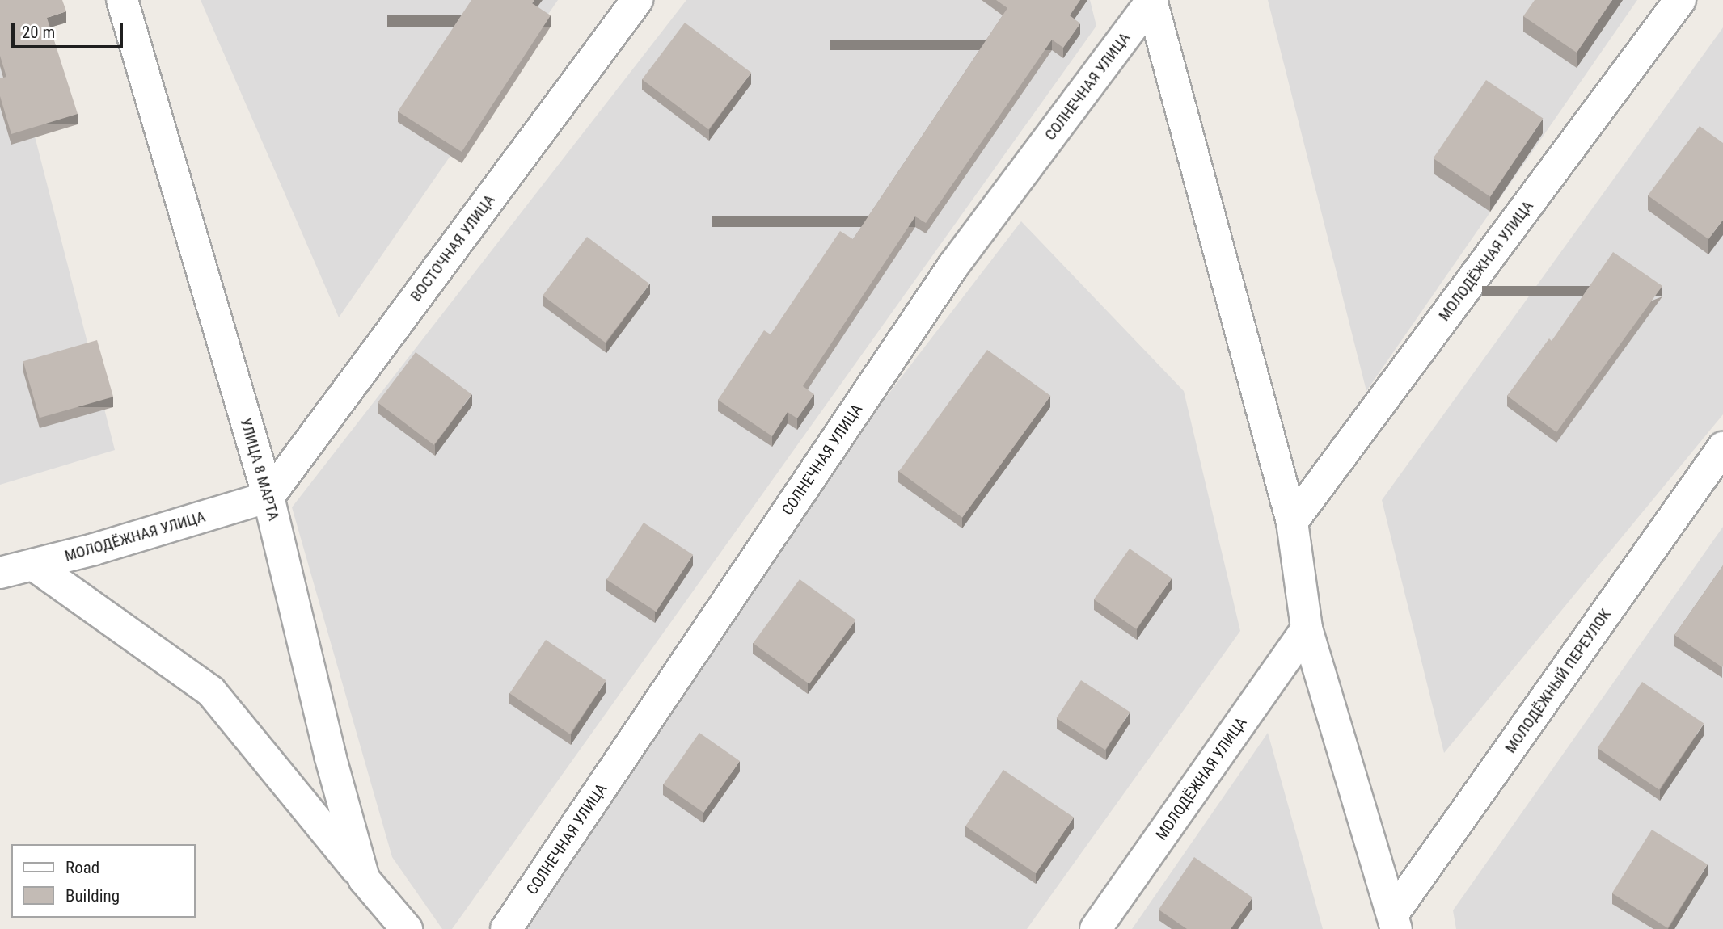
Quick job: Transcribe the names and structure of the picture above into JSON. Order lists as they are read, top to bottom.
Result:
{
  "streets": {
    "street": [
      "СОЛНЕЧНАЯ УЛИЦА",
      "ВОСТОЧНАЯ УЛИЦА",
      "МОЛОДЁЖНАЯ УЛИЦА",
      "УЛИЦА 8 МАРТА",
      "МОЛОДЁЖНЫЙ ПЕРЕУЛОК"
    ]
  },
  "crossings": [
    ["ВОСТОЧНАЯ УЛИЦА", "МОЛОДЁЖНАЯ УЛИЦА"],
    ["ВОСТОЧНАЯ УЛИЦА", "УЛИЦА 8 МАРТА"],
    ["МОЛОДЁЖНАЯ УЛИЦА", "УЛИЦА 8 МАРТА"]
  ],
  "legend": ["Road", "Building"],
  "scale_bar": "20 m"
}
